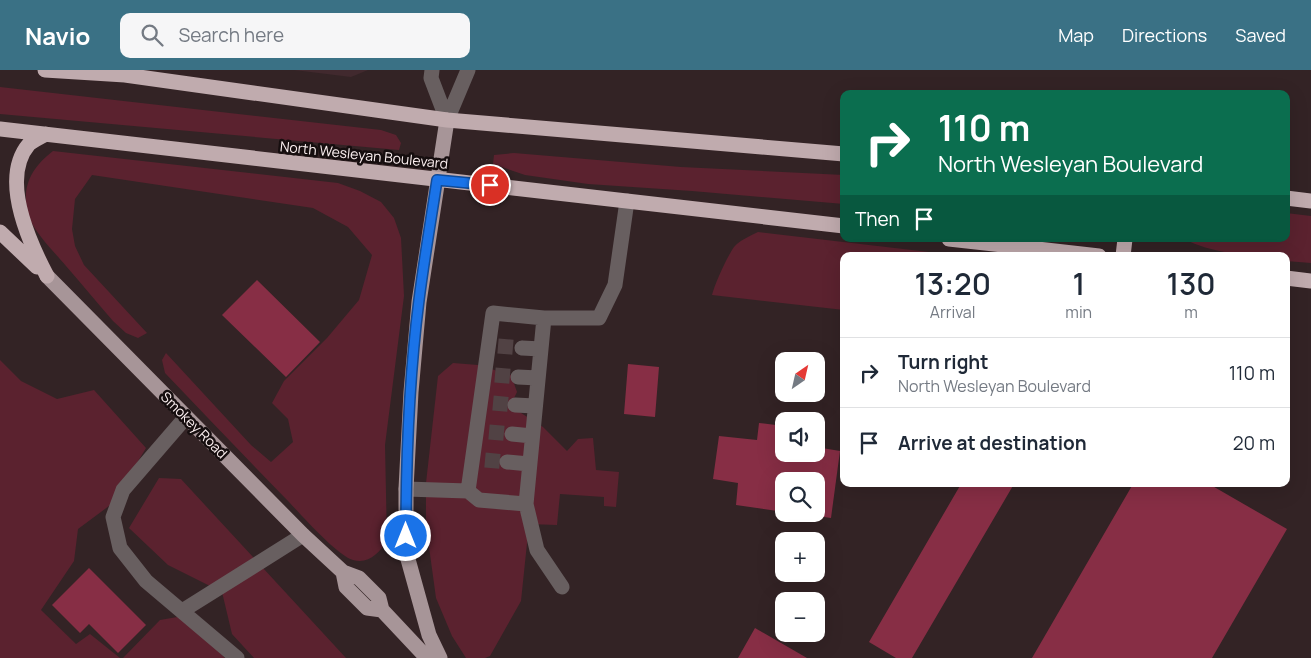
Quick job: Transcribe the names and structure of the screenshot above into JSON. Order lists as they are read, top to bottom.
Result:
{
  "streets": {
    "highway": ["North Wesleyan Boulevard"],
    "main road": ["Smokey Road"]
  },
  "north": "top right",
  "page": {
    "header": "Navio",
    "search": "Search here",
    "nav": ["Map", "Directions", "Saved"],
    "turn": ["110 m", "North Wesleyan Boulevard"],
    "then": "Then",
    "eta": [
      "13:20",
      "Arrival",
      "1",
      "min",
      "130",
      "m"
    ],
    "list": [
      {
        "name": "Turn right",
        "note": "North Wesleyan Boulevard",
        "value": "110 m"
      },
      {
        "name": "Arrive at destination",
        "value": "20 m"
      }
    ],
    "map_buttons": ["+", "−"]
  }
}
